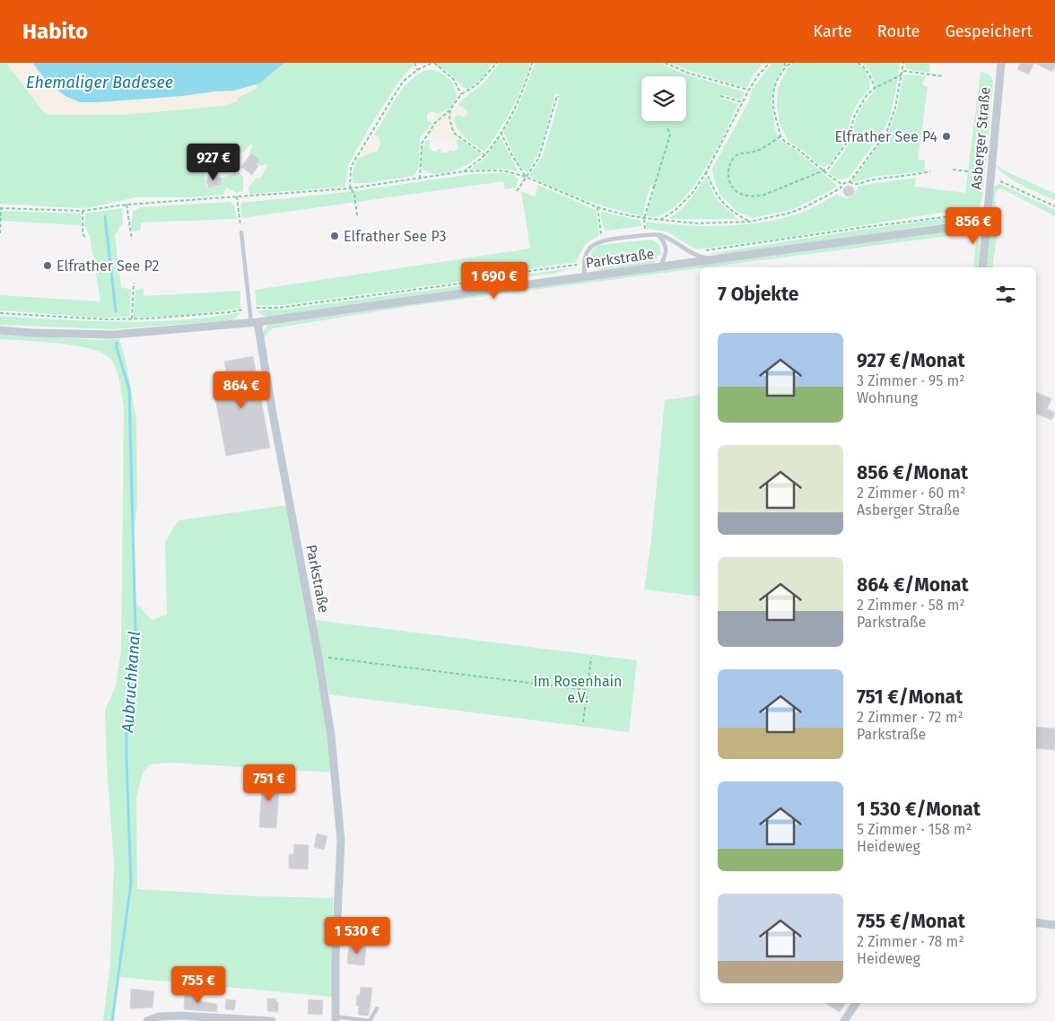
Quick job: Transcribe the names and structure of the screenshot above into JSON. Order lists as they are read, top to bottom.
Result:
{
  "streets": {
    "street": ["Asberger Straße", "Parkstraße"]
  },
  "crossings": [
    ["Asberger Straße", "Parkstraße"]
  ],
  "water": ["Ehemaliger Badesee", "Aubruchkanal"],
  "parks": ["Im Rosenhain e.V."],
  "places": ["Elfrather See P4", "Elfrather See P3", "Elfrather See P2"],
  "page": {
    "header": "Habito",
    "nav": ["Karte", "Route", "Gespeichert"],
    "price": [
      "927 €",
      "856 €",
      "1 690 €",
      "864 €",
      "751 €",
      "1 530 €",
      "755 €"
    ],
    "heading": "7 Objekte",
    "list": [
      {
        "name": "927 €/Monat",
        "note": "3 Zimmer · 95 m² · Wohnung"
      },
      {
        "name": "856 €/Monat",
        "note": "2 Zimmer · 60 m² · Asberger Straße"
      },
      {
        "name": "864 €/Monat",
        "note": "2 Zimmer · 58 m² · Parkstraße"
      },
      {
        "name": "751 €/Monat",
        "note": "2 Zimmer · 72 m² · Parkstraße"
      },
      {
        "name": "1 530 €/Monat",
        "note": "5 Zimmer · 158 m² · Heideweg"
      },
      {
        "name": "755 €/Monat",
        "note": "2 Zimmer · 78 m² · Heideweg"
      }
    ]
  }
}
